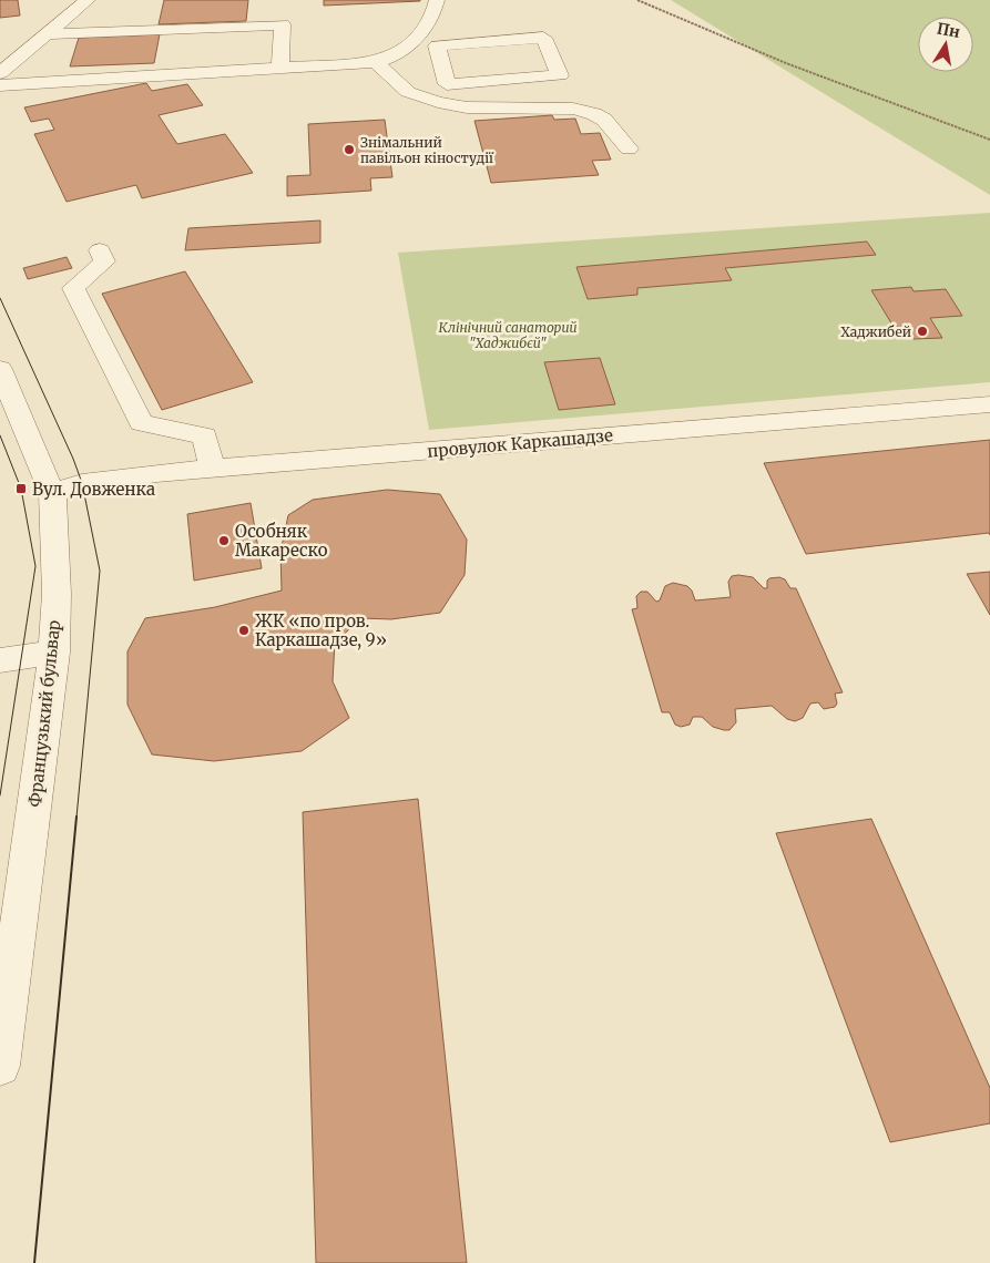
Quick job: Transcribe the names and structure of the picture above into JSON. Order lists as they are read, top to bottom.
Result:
{
  "streets": {
    "street": ["провулок Каркашадзе", "Французький бульвар"]
  },
  "crossings": [
    ["провулок Каркашадзе", "Французький бульвар"]
  ],
  "parks": ["Клінічний санаторий \"Хаджибєй\""],
  "places": {
    "other": [
      "Знімальний павільон кіностудії",
      "Хаджибей",
      "Особняк Макареско",
      "ЖК «по пров. Каркашадзе, 9»"
    ],
    "transit": ["Вул. Довженка"]
  },
  "north": "top"
}
